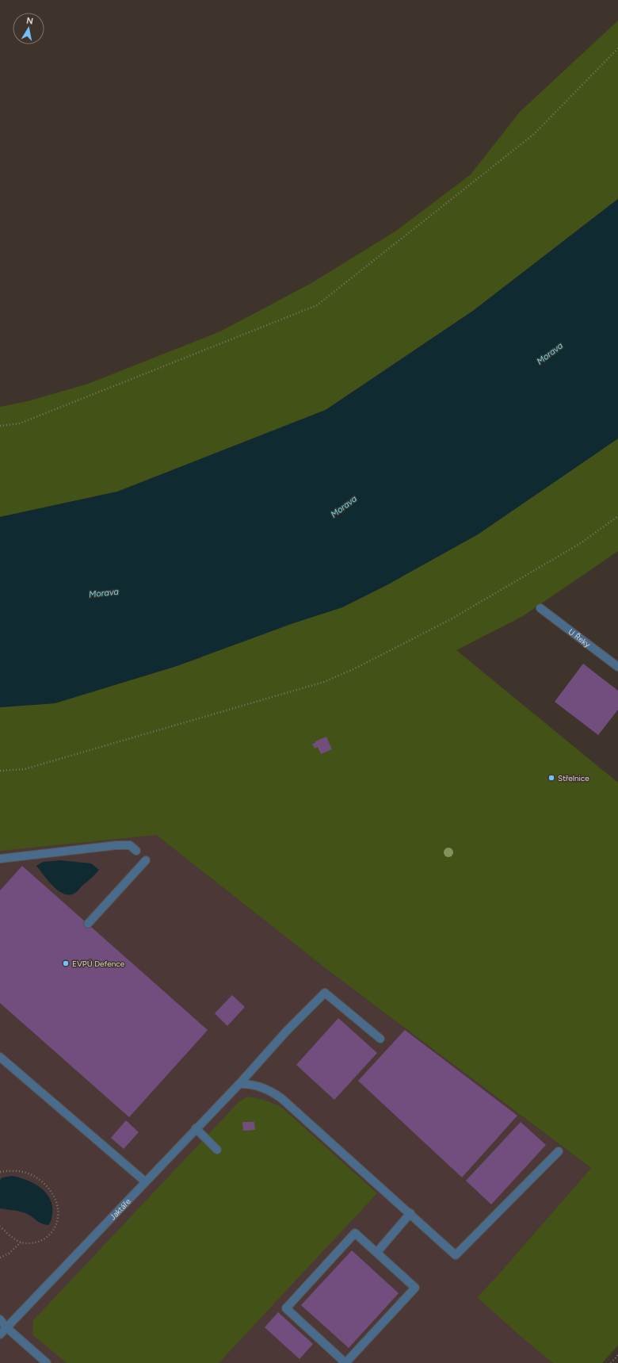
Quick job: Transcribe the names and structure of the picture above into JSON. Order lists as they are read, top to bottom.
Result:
{
  "streets": {
    "street": ["U Řeky", "Jaktáře"]
  },
  "water": ["Morava"],
  "places": ["Střelnice", "EVPÚ Defence"],
  "north": "top"
}
